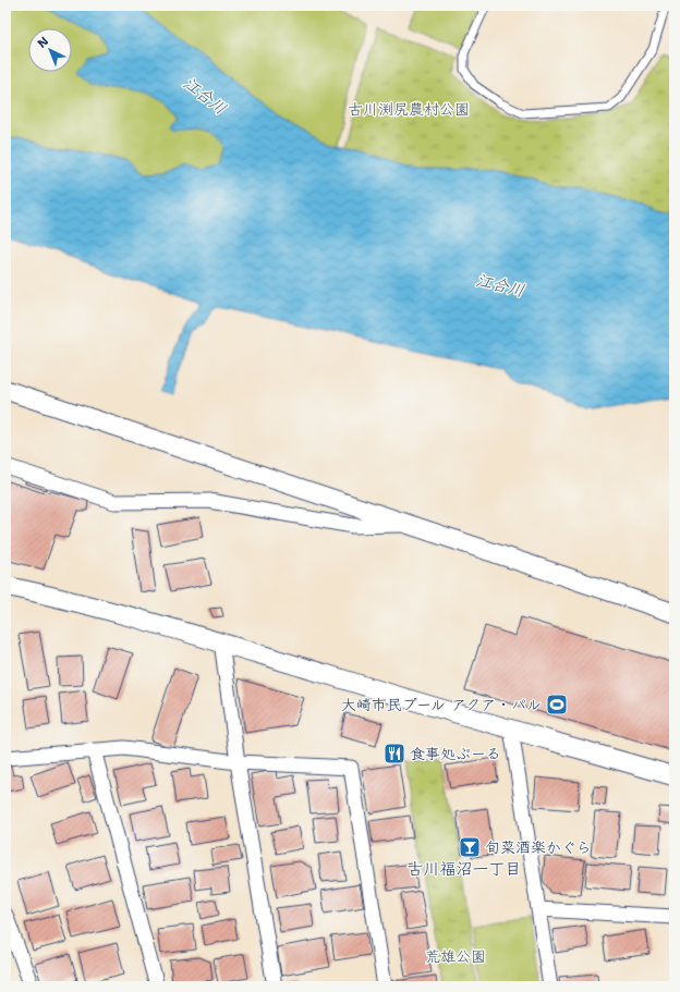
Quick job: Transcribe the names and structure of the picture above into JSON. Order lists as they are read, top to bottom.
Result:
{
  "districts": ["古川福沼一丁目"],
  "water": ["江合川"],
  "parks": ["古川渕尻農村公園", "荒雄公園"],
  "places": {
    "sports": ["大崎市民プール アクア・パル"],
    "restaurant": ["食事処ぷーる"],
    "bar": ["旬菜酒楽かぐら"]
  },
  "north": "top left"
}
